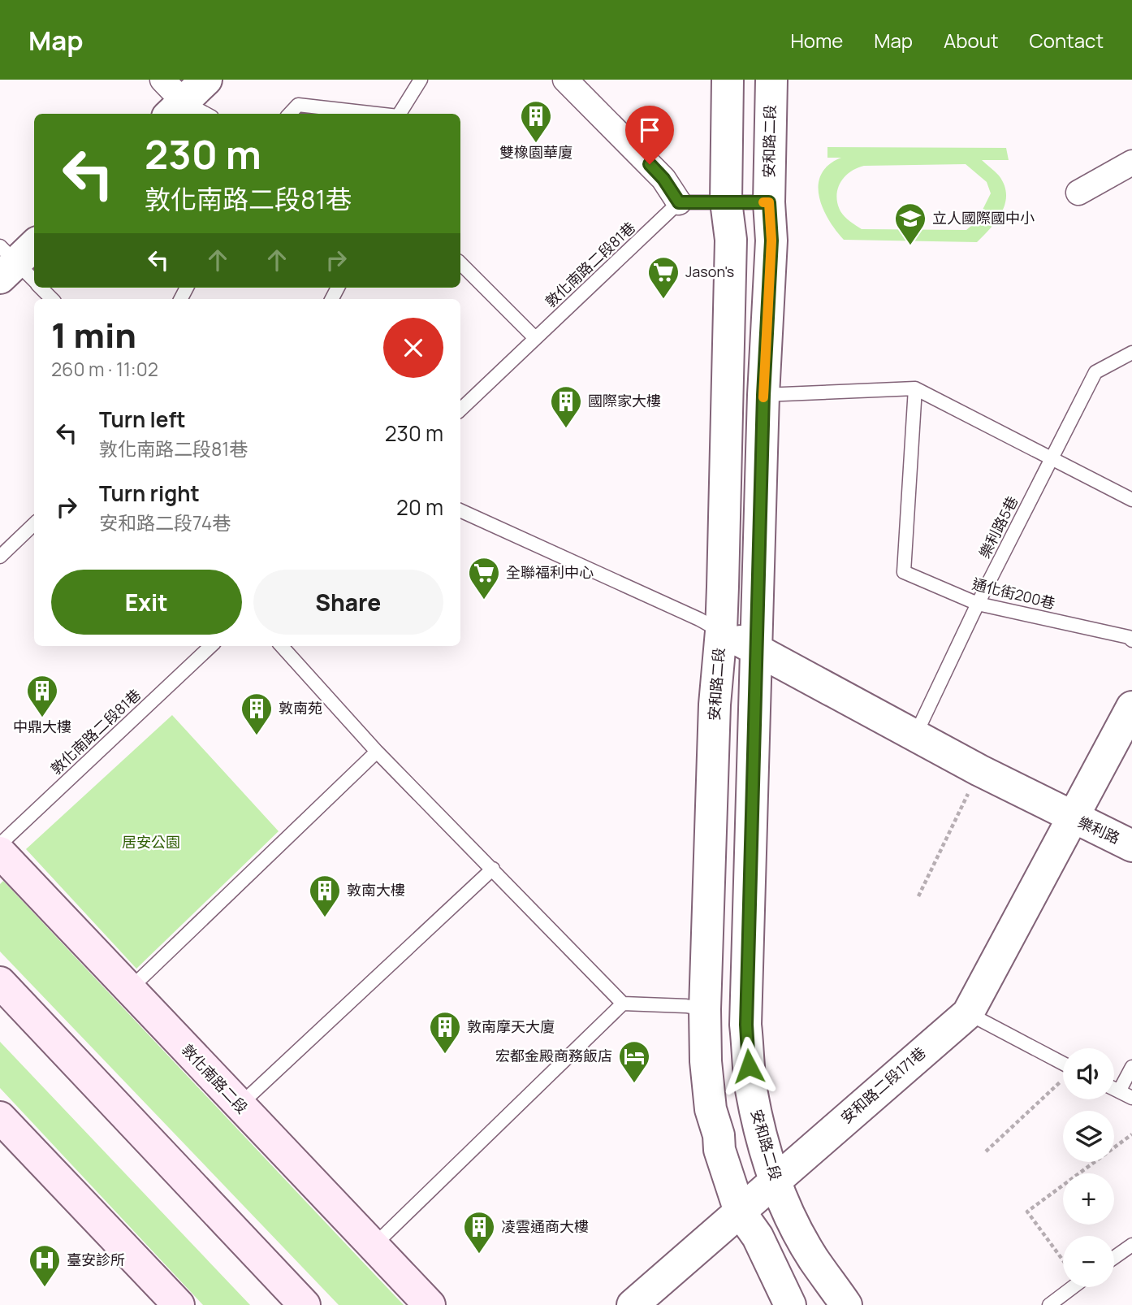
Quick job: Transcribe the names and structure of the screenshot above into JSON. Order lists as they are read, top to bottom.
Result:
{
  "streets": {
    "main road": ["敦化南路二段"],
    "street": ["安和路二段", "樂利路", "安和路二段171巷"],
    "lane": ["敦化南路二段81巷", "樂利路5巷", "通化街200巷"]
  },
  "crossings": [
    ["安和路二段", "安和路二段171巷"],
    ["樂利路5巷", "通化街200巷"],
    ["樂利路", "安和路二段171巷"]
  ],
  "parks": ["居安公園"],
  "places": {
    "building": [
      "雙橡園華廈",
      "國際家大樓",
      "中鼎大樓",
      "敦南苑",
      "敦南大樓",
      "敦南摩天大廈",
      "凌雲通商大樓"
    ],
    "school or university": ["立人國際國中小"],
    "supermarket": ["Jason's", "全聯福利中心"],
    "hotel": ["宏都金殿商務飯店"],
    "hospital": ["臺安診所"]
  },
  "page": {
    "header": "Map",
    "nav": [
      "Home",
      "Map",
      "About",
      "Contact"
    ],
    "turn": ["230 m", "敦化南路二段81巷"],
    "heading": ["1 min", "260 m · 11:02"],
    "list": [
      {
        "name": "Turn left",
        "note": "敦化南路二段81巷",
        "value": "230 m"
      },
      {
        "name": "Turn right",
        "note": "安和路二段74巷",
        "value": "20 m"
      }
    ],
    "buttons": ["Exit", "Share"],
    "map_buttons": ["+", "−"]
  }
}
